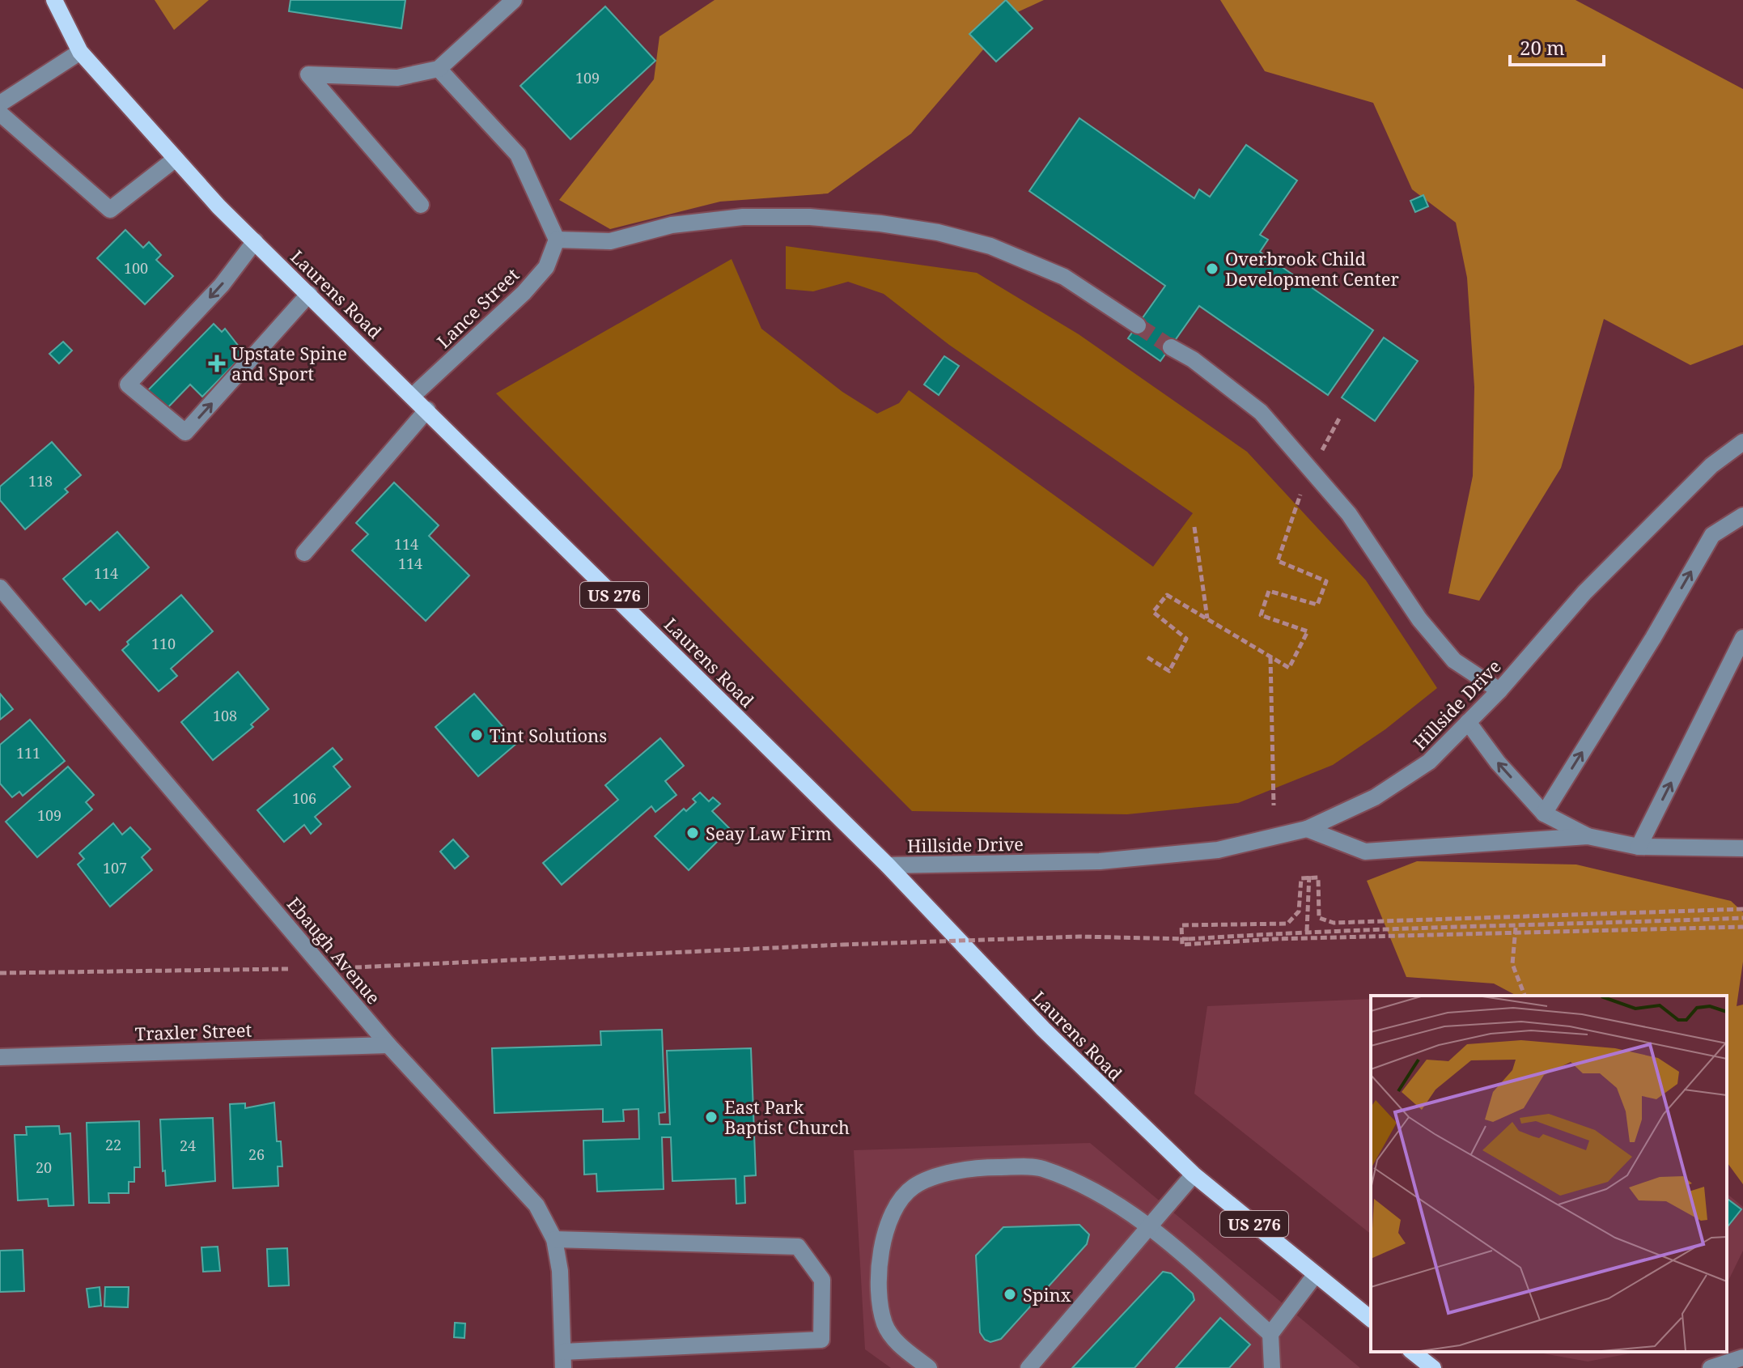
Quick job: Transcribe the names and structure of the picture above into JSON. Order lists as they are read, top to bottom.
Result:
{
  "streets": {
    "main road": ["Laurens Road", "US 276"],
    "street": [
      "Lance Street",
      "Hillside Drive",
      "Ebaugh Avenue",
      "Traxler Street"
    ]
  },
  "crossings": [
    ["Laurens Road", "Lance Street"],
    ["Laurens Road", "Hillside Drive"],
    ["Ebaugh Avenue", "Traxler Street"]
  ],
  "places": {
    "other": [
      "Overbrook Child Development Center",
      "Tint Solutions",
      "Seay Law Firm",
      "East Park Baptist Church",
      "Spinx"
    ],
    "health": ["Upstate Spine and Sport"]
  },
  "house_numbers": [
    "109",
    "100",
    "118",
    "114",
    "114",
    "114",
    "110",
    "108",
    "111",
    "106",
    "109",
    "107",
    "22",
    "24",
    "26",
    "20"
  ],
  "scale_bar": "20 m"
}
